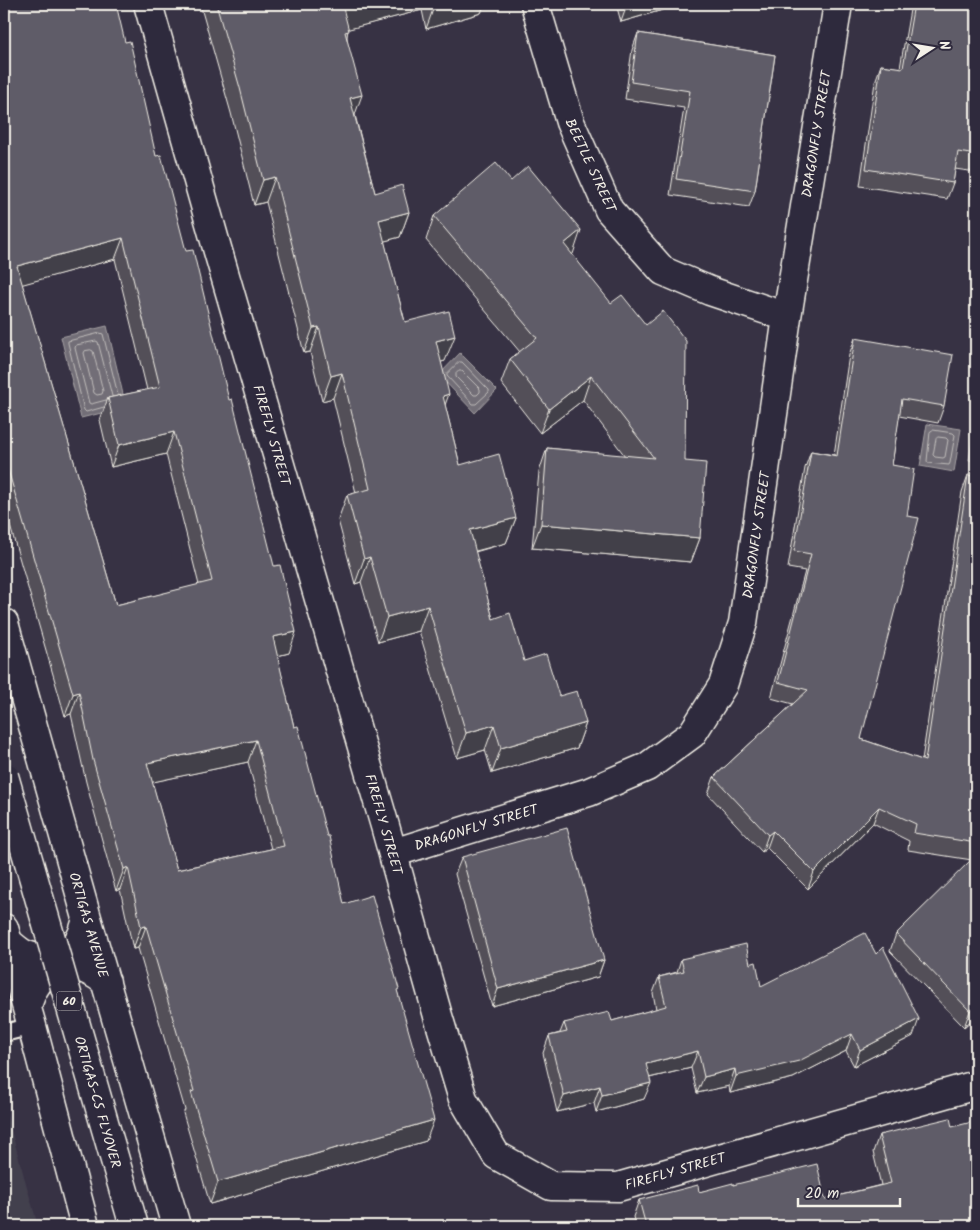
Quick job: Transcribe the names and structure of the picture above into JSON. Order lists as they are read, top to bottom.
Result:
{
  "streets": {
    "street": [
      "DRAGONFLY STREET",
      "BEETLE STREET",
      "FIREFLY STREET",
      "ORTIGAS AVENUE",
      "60",
      "ORTIGAS-C5 FLYOVER"
    ]
  },
  "crossings": [
    ["DRAGONFLY STREET", "BEETLE STREET"],
    ["DRAGONFLY STREET", "FIREFLY STREET"]
  ],
  "scale_bar": "20 m",
  "north": "right"
}
